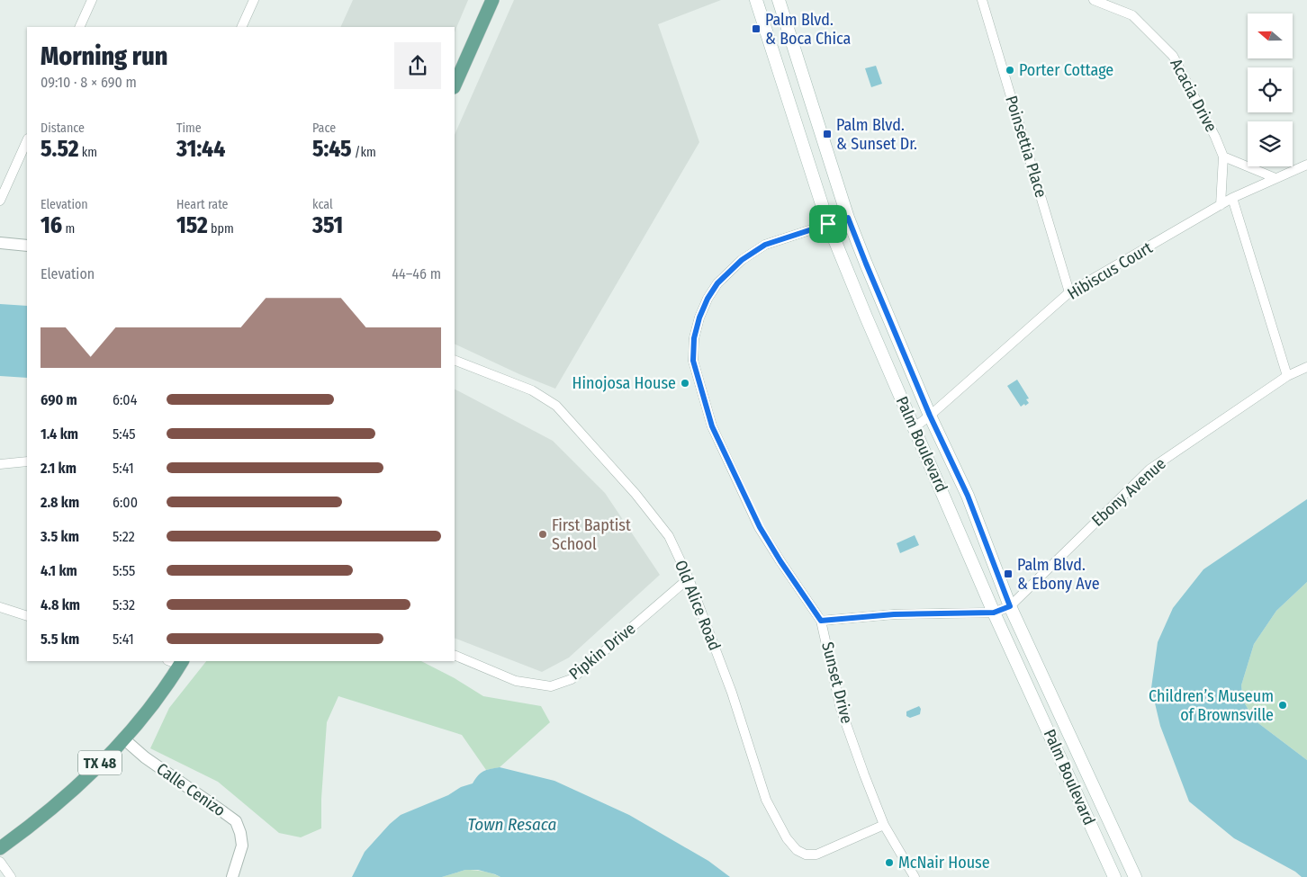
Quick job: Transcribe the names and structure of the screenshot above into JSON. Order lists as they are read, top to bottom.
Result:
{
  "streets": {
    "main road": ["Palm Boulevard", "TX 48"],
    "street": [
      "Acacia Drive",
      "Poinsettia Place",
      "Hibiscus Court",
      "Ebony Avenue",
      "Old Alice Road",
      "Pipkin Drive",
      "Sunset Drive",
      "Calle Cenizo"
    ]
  },
  "crossings": [
    ["Acacia Drive", "Hibiscus Court"],
    ["Poinsettia Place", "Hibiscus Court"],
    ["Hibiscus Court", "Palm Boulevard"],
    ["Palm Boulevard", "Ebony Avenue"],
    ["Palm Boulevard", "Sunset Drive"],
    ["Old Alice Road", "Pipkin Drive"],
    ["Old Alice Road", "Sunset Drive"],
    ["TX 48", "Calle Cenizo"]
  ],
  "water": ["Town Resaca"],
  "places": {
    "transit": ["Palm Blvd. & Boca Chica", "Palm Blvd. & Sunset Dr.", "Palm Blvd. & Ebony Ave"],
    "other": [
      "Porter Cottage",
      "Hinojosa House",
      "First Baptist School",
      "Children’s Museum of Brownsville",
      "McNair House"
    ]
  },
  "north": "left",
  "page": {
    "heading": ["Morning run", "09:10 · 8 × 690 m"],
    "stats": [
      ["Distance", "5.52 km"],
      ["Time", "31:44"],
      ["Pace", "5:45 /km"],
      ["Elevation", "16 m"],
      ["Heart rate", "152 bpm"],
      ["kcal", "351"]
    ],
    "chart": ["Elevation", "44–46 m"],
    "list": [
      {
        "name": "690 m",
        "note": "6:04"
      },
      {
        "name": "1.4 km",
        "note": "5:45"
      },
      {
        "name": "2.1 km",
        "note": "5:41"
      },
      {
        "name": "2.8 km",
        "note": "6:00"
      },
      {
        "name": "3.5 km",
        "note": "5:22"
      },
      {
        "name": "4.1 km",
        "note": "5:55"
      },
      {
        "name": "4.8 km",
        "note": "5:32"
      },
      {
        "name": "5.5 km",
        "note": "5:41"
      }
    ]
  }
}
